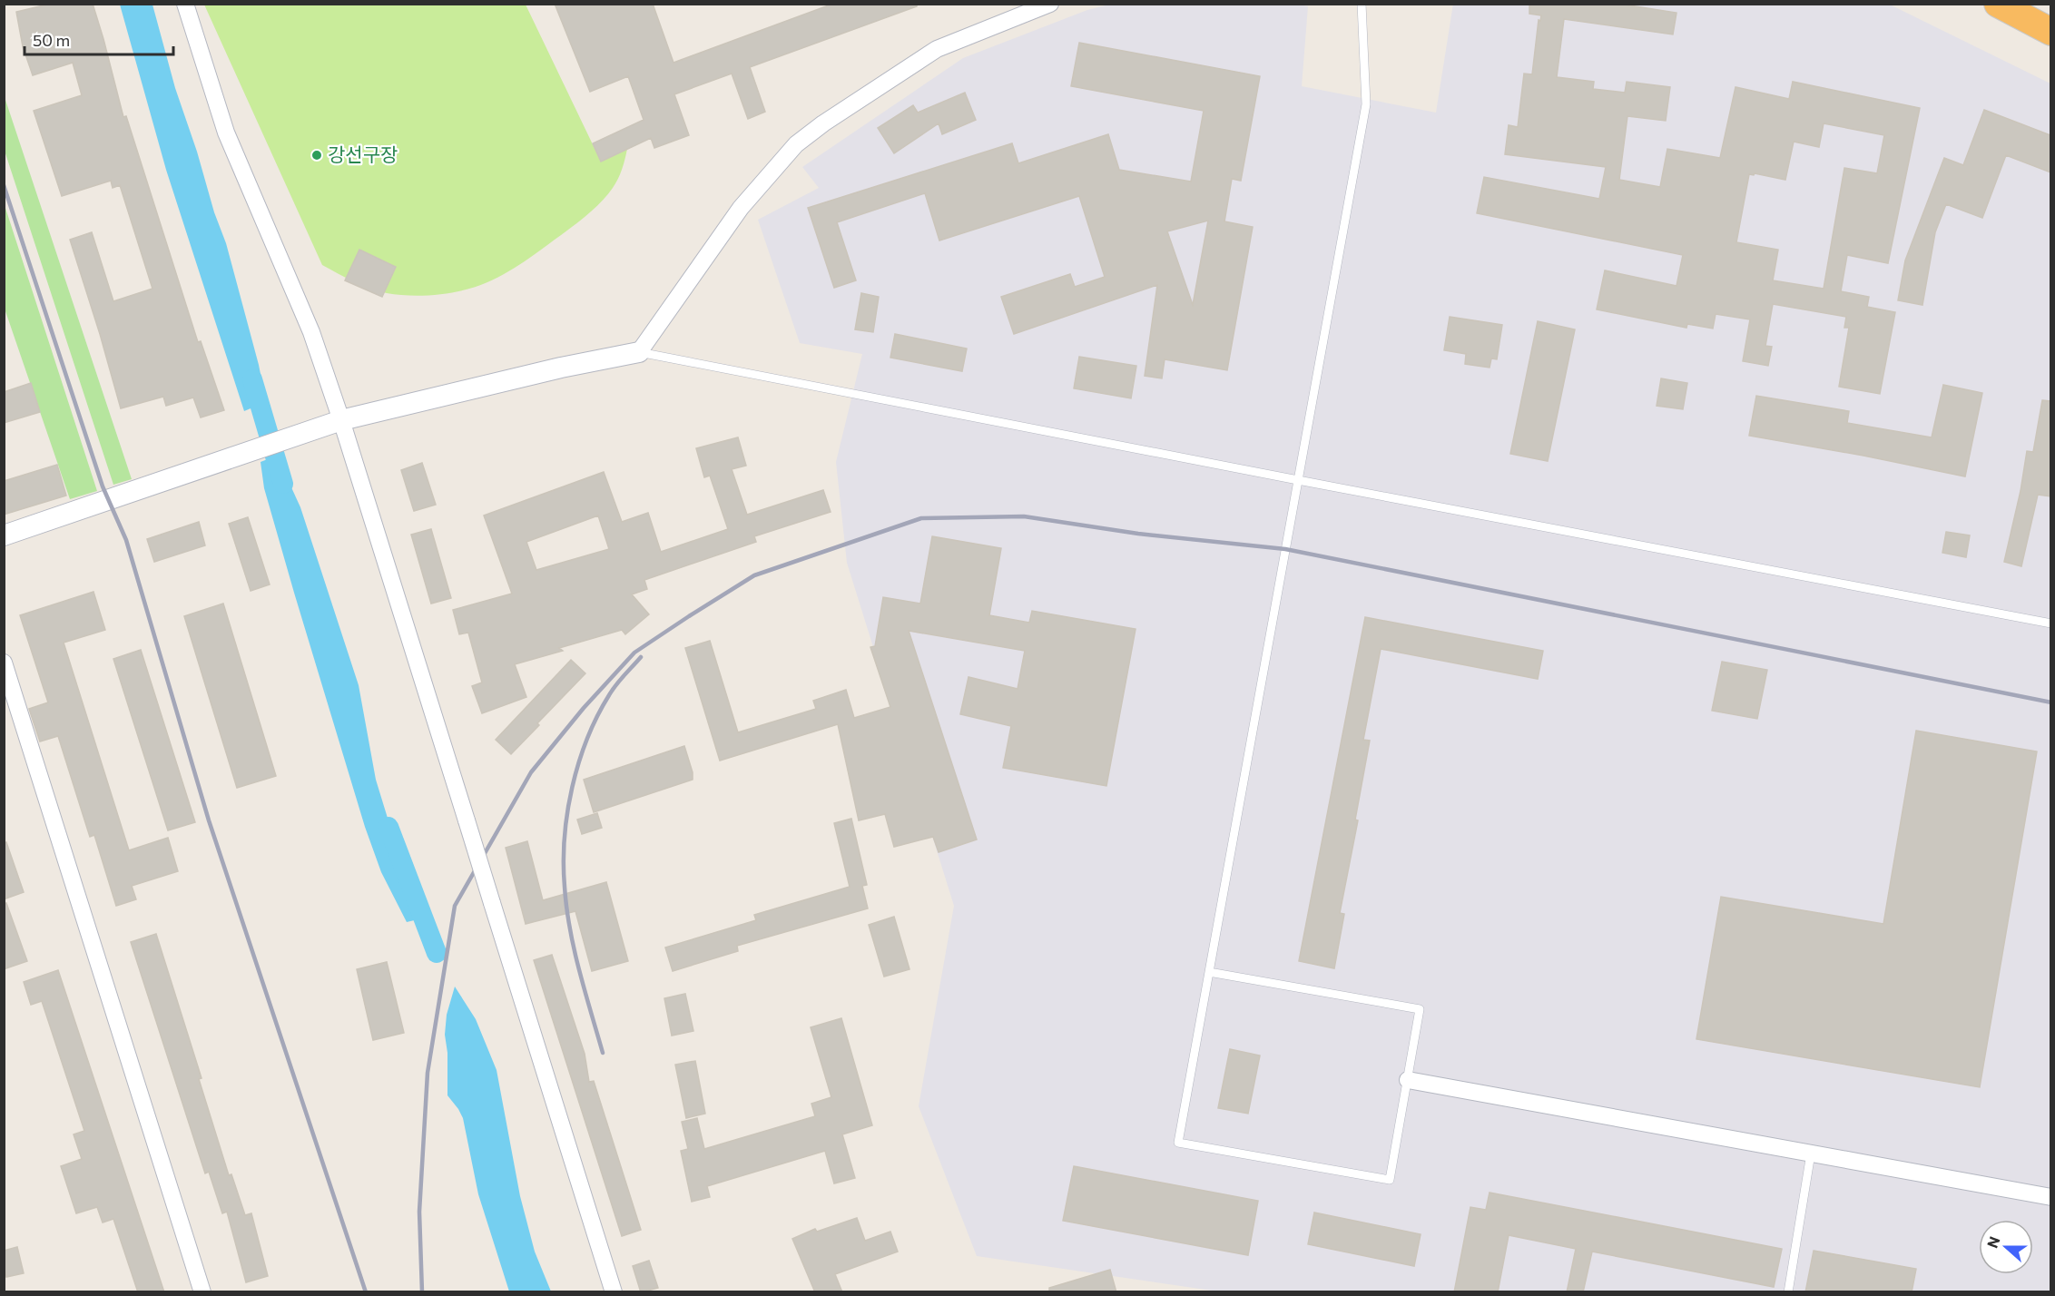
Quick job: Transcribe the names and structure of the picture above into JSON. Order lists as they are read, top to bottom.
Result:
{
  "places": ["강선구장"],
  "scale_bar": "50 m",
  "north": "left"
}
